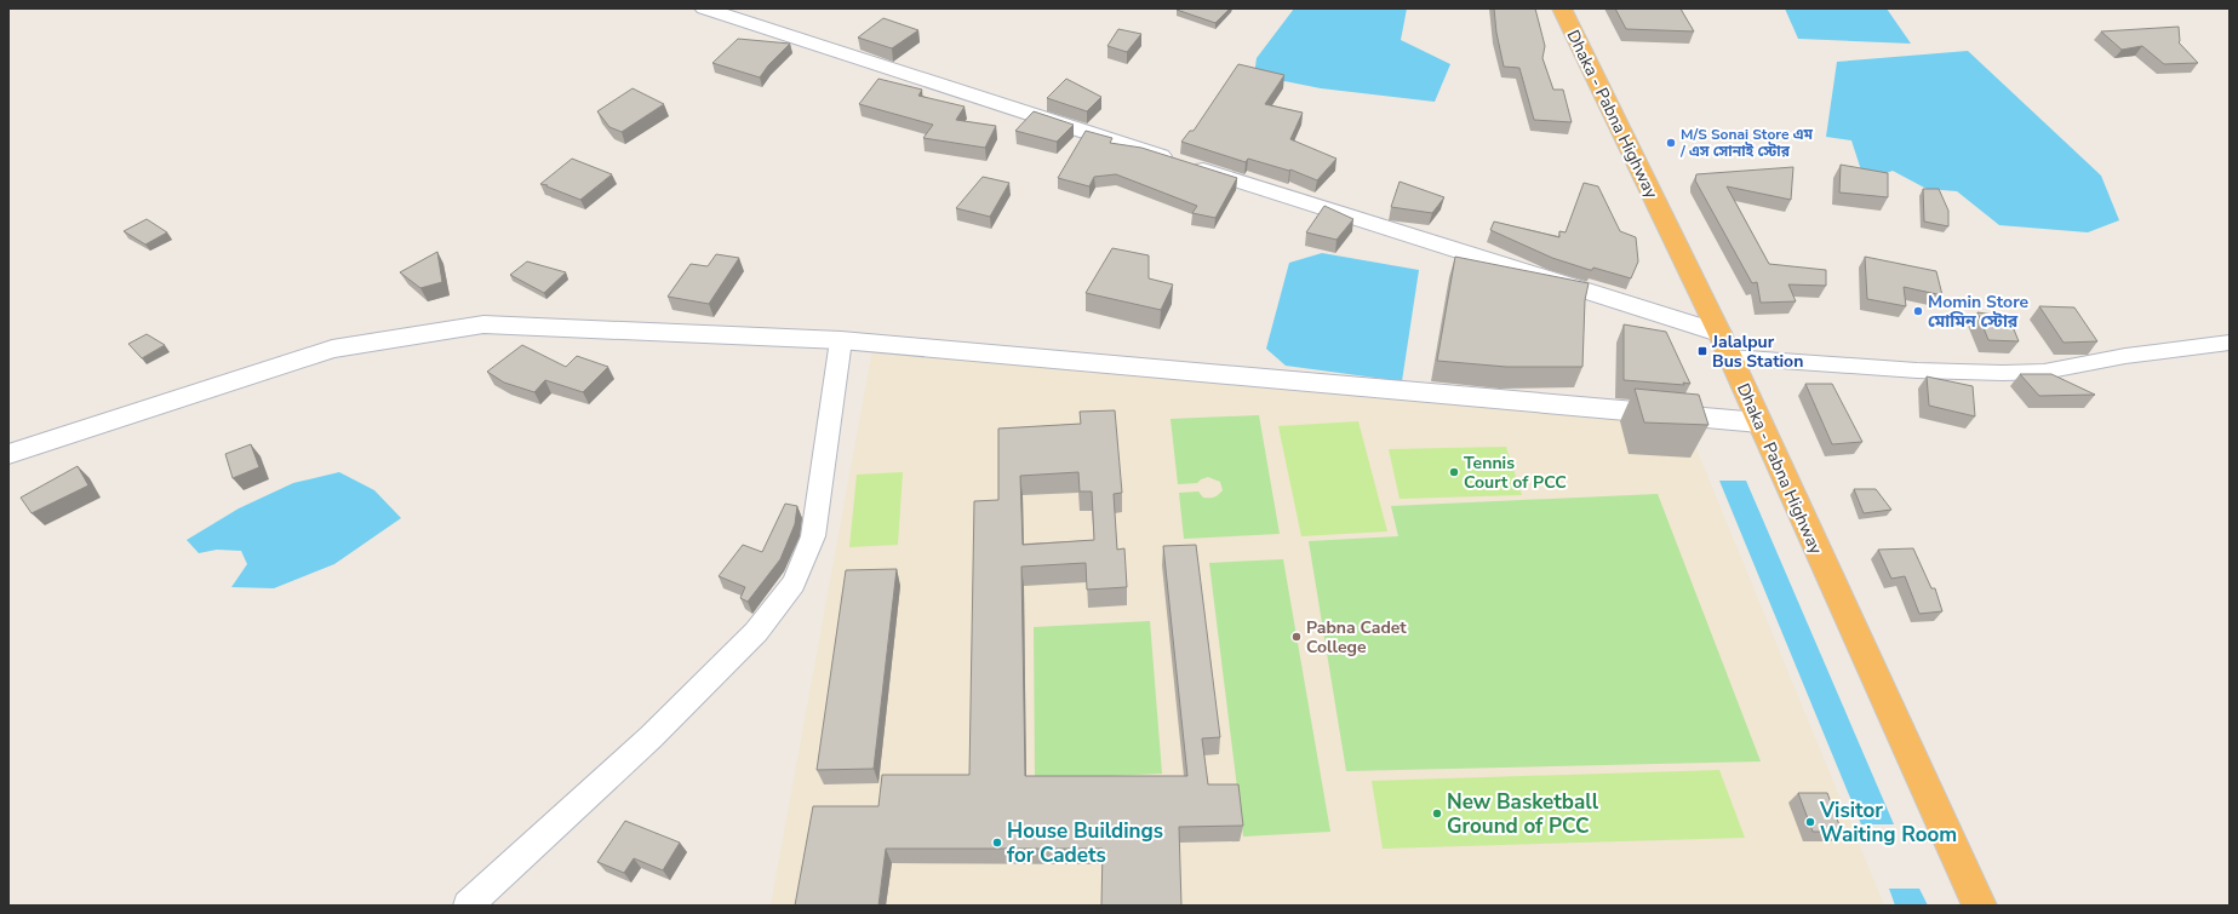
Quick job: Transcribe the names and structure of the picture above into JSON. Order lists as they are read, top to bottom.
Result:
{
  "streets": {
    "highway": ["Dhaka - Pabna Highway"]
  },
  "places": {
    "other": [
      "M/S Sonai Store এম / এস সোনাই স্টোর",
      "Momin Store মোমিন স্টোর",
      "Tennis Court of PCC",
      "Pabna Cadet College",
      "New Basketball Ground of PCC",
      "Visitor Waiting Room",
      "House Buildings for Cadets"
    ],
    "transit": ["Jalalpur Bus Station"]
  }
}
